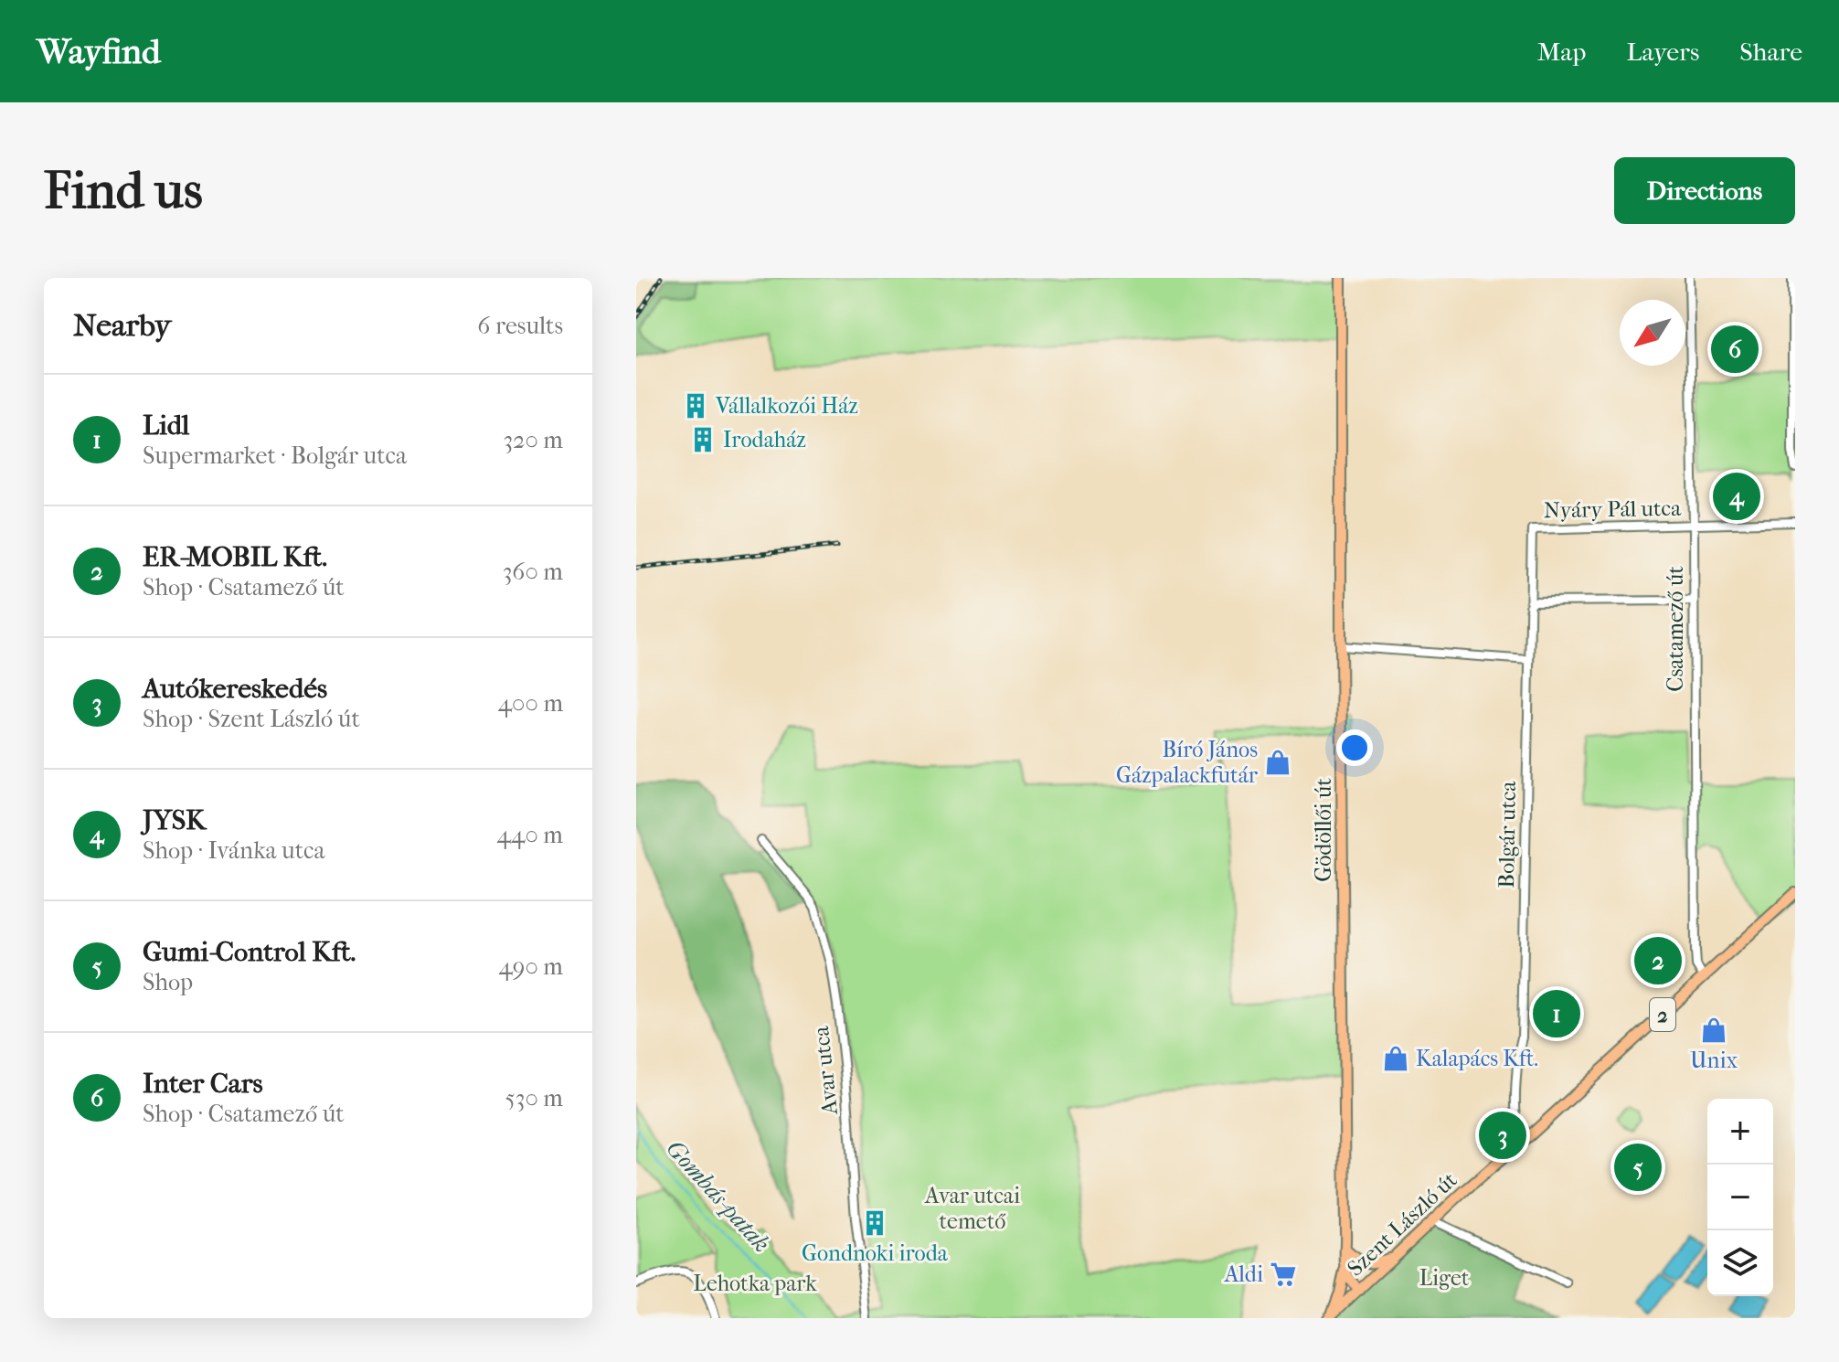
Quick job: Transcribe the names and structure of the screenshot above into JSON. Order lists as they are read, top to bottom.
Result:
{
  "streets": {
    "main road": ["Gödöllői út", "2", "Szent László út"],
    "street": [
      "Nyáry Pál utca",
      "Csatamező út",
      "Bolgár utca",
      "Avar utca"
    ]
  },
  "crossings": [
    ["Nyáry Pál utca", "Csatamező út"],
    ["Nyáry Pál utca", "Bolgár utca"],
    ["Csatamező út", "Szent László út"],
    ["Gödöllői út", "Szent László út"],
    ["Bolgár utca", "Szent László út"]
  ],
  "water": ["Gombás-patak"],
  "parks": ["Avar utcai temető", "Liget", "Lehotka park"],
  "places": {
    "building": ["Vállalkozói Ház", "Irodaház", "Gondnoki iroda"],
    "shop": ["Bíró János Gázpalackfutár", "Unix", "Kalapács Kft."],
    "supermarket": ["Aldi"]
  },
  "north": "bottom left",
  "page": {
    "header": "Wayfind",
    "nav": ["Map", "Layers", "Share"],
    "buttons": "Directions",
    "title": "Find us",
    "heading": ["Nearby", "6 results"],
    "pins": [
      "6",
      "4",
      "2",
      "1",
      "3",
      "5"
    ],
    "list": [
      {
        "mark": "1",
        "name": "Lidl",
        "note": "Supermarket · Bolgár utca",
        "value": "320 m"
      },
      {
        "mark": "2",
        "name": "ER-MOBIL Kft.",
        "note": "Shop · Csatamező út",
        "value": "360 m"
      },
      {
        "mark": "3",
        "name": "Autókereskedés",
        "note": "Shop · Szent László út",
        "value": "400 m"
      },
      {
        "mark": "4",
        "name": "JYSK",
        "note": "Shop · Ivánka utca",
        "value": "440 m"
      },
      {
        "mark": "5",
        "name": "Gumi-Control Kft.",
        "note": "Shop",
        "value": "490 m"
      },
      {
        "mark": "6",
        "name": "Inter Cars",
        "note": "Shop · Csatamező út",
        "value": "530 m"
      }
    ],
    "map_buttons": ["+", "−"]
  }
}
